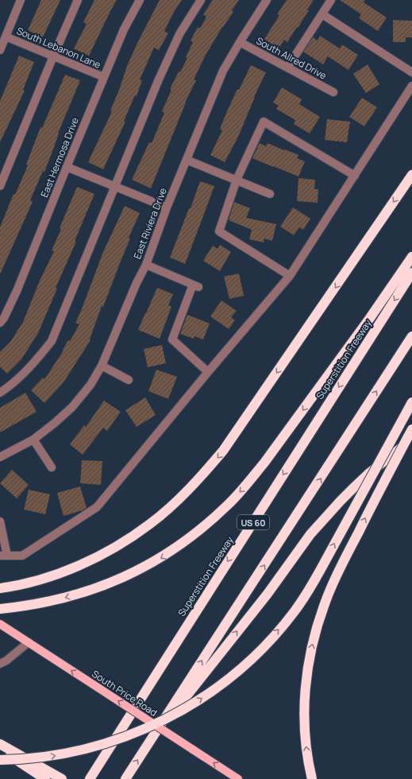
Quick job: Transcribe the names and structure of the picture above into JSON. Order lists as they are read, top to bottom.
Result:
{
  "streets": {
    "highway": ["Superstition Freeway", "US 60"],
    "main road": ["South Price Road"],
    "street": [
      "South Lebanon Lane",
      "South Allred Drive",
      "East Hermosa Drive",
      "East Riviera Drive"
    ]
  },
  "crossings": [
    ["South Lebanon Lane", "East Hermosa Drive"],
    ["South Allred Drive", "East Riviera Drive"]
  ],
  "one_way": ["South Price Road"]
}
